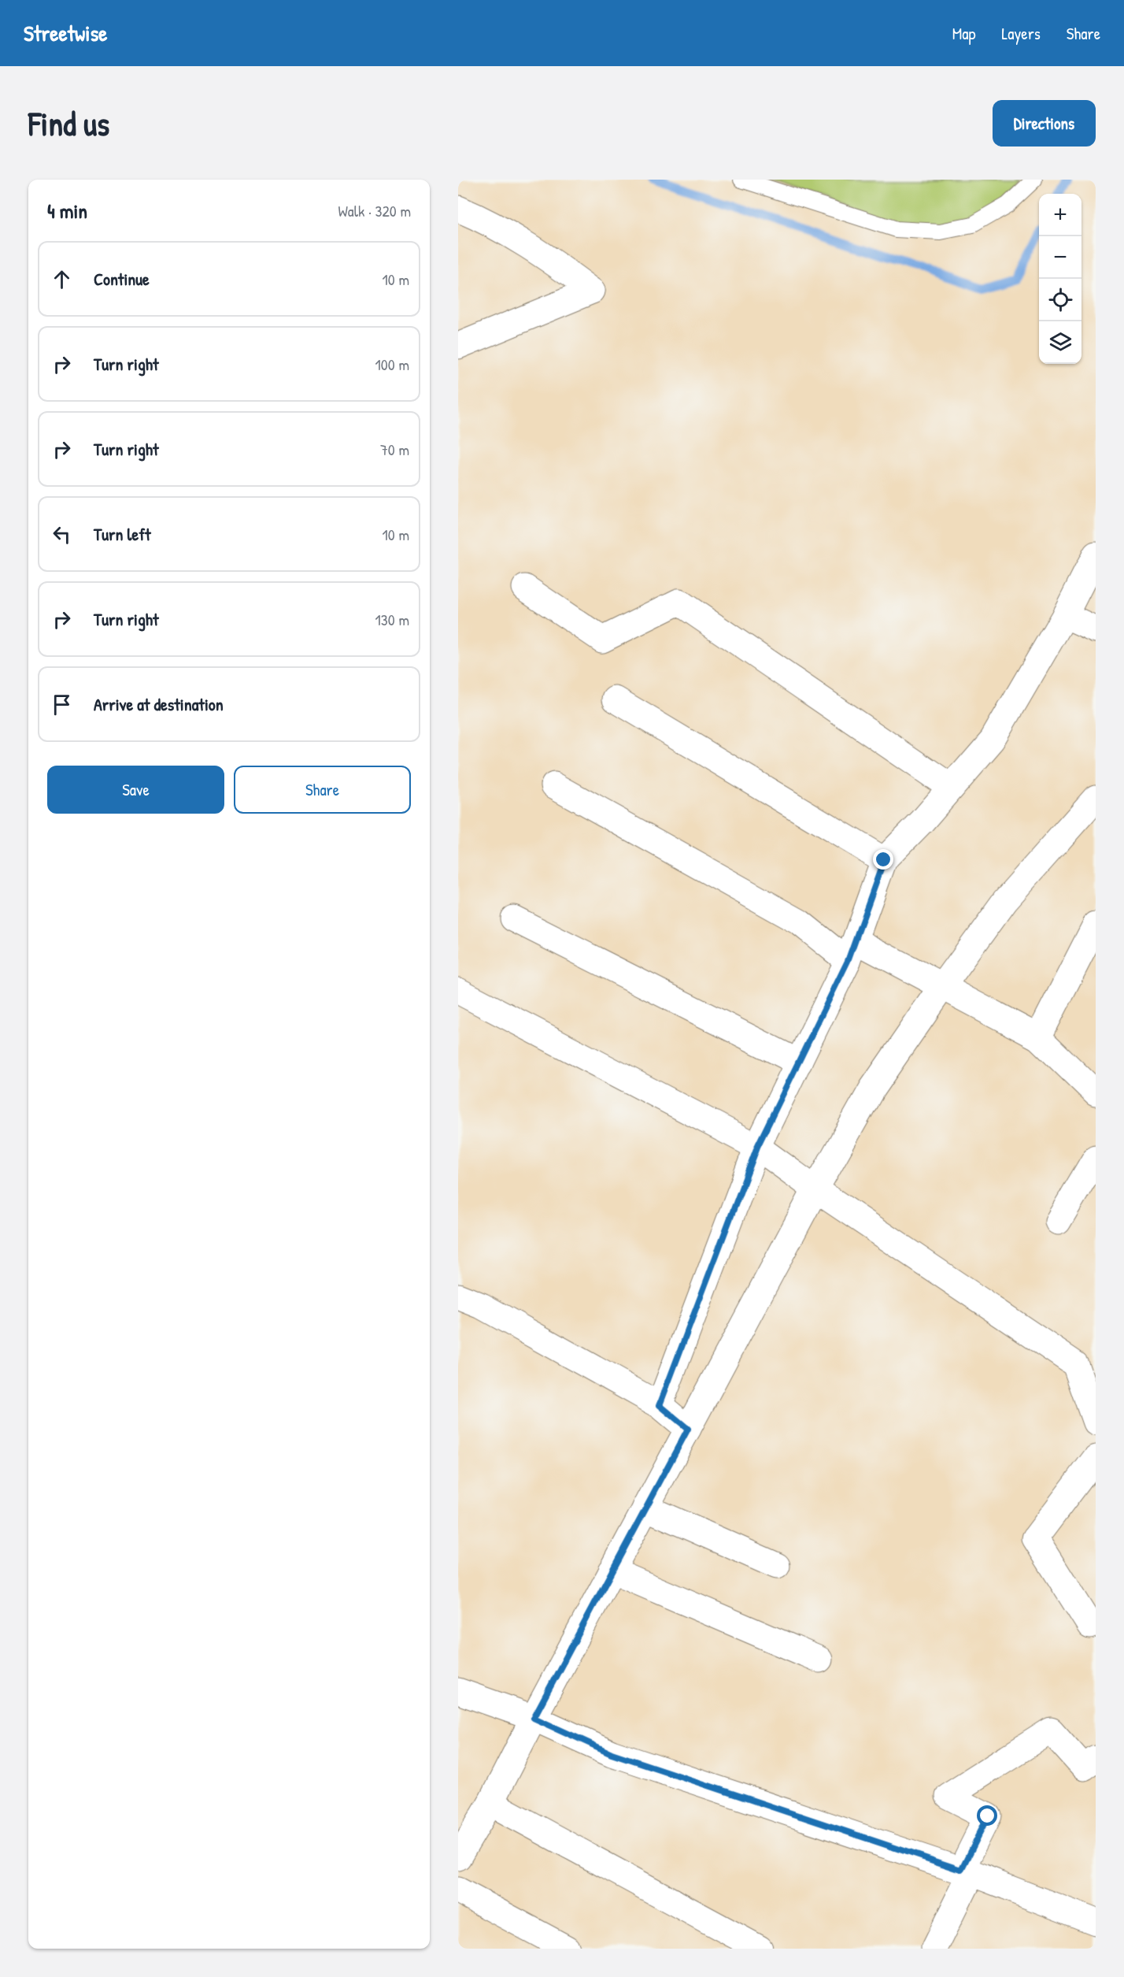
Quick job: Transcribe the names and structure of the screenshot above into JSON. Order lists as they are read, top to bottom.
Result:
{
  "page": {
    "header": "Streetwise",
    "nav": ["Map", "Layers", "Share"],
    "buttons": [
      "Directions",
      ["Save", "Share"]
    ],
    "title": "Find us",
    "heading": ["4 min", "Walk · 320 m"],
    "map_buttons": ["+", "−"],
    "list": [
      ["Continue", "10 m"],
      ["Turn right", "100 m"],
      ["Turn right", "70 m"],
      ["Turn left", "10 m"],
      ["Turn right", "130 m"],
      "Arrive at destination"
    ]
  }
}
